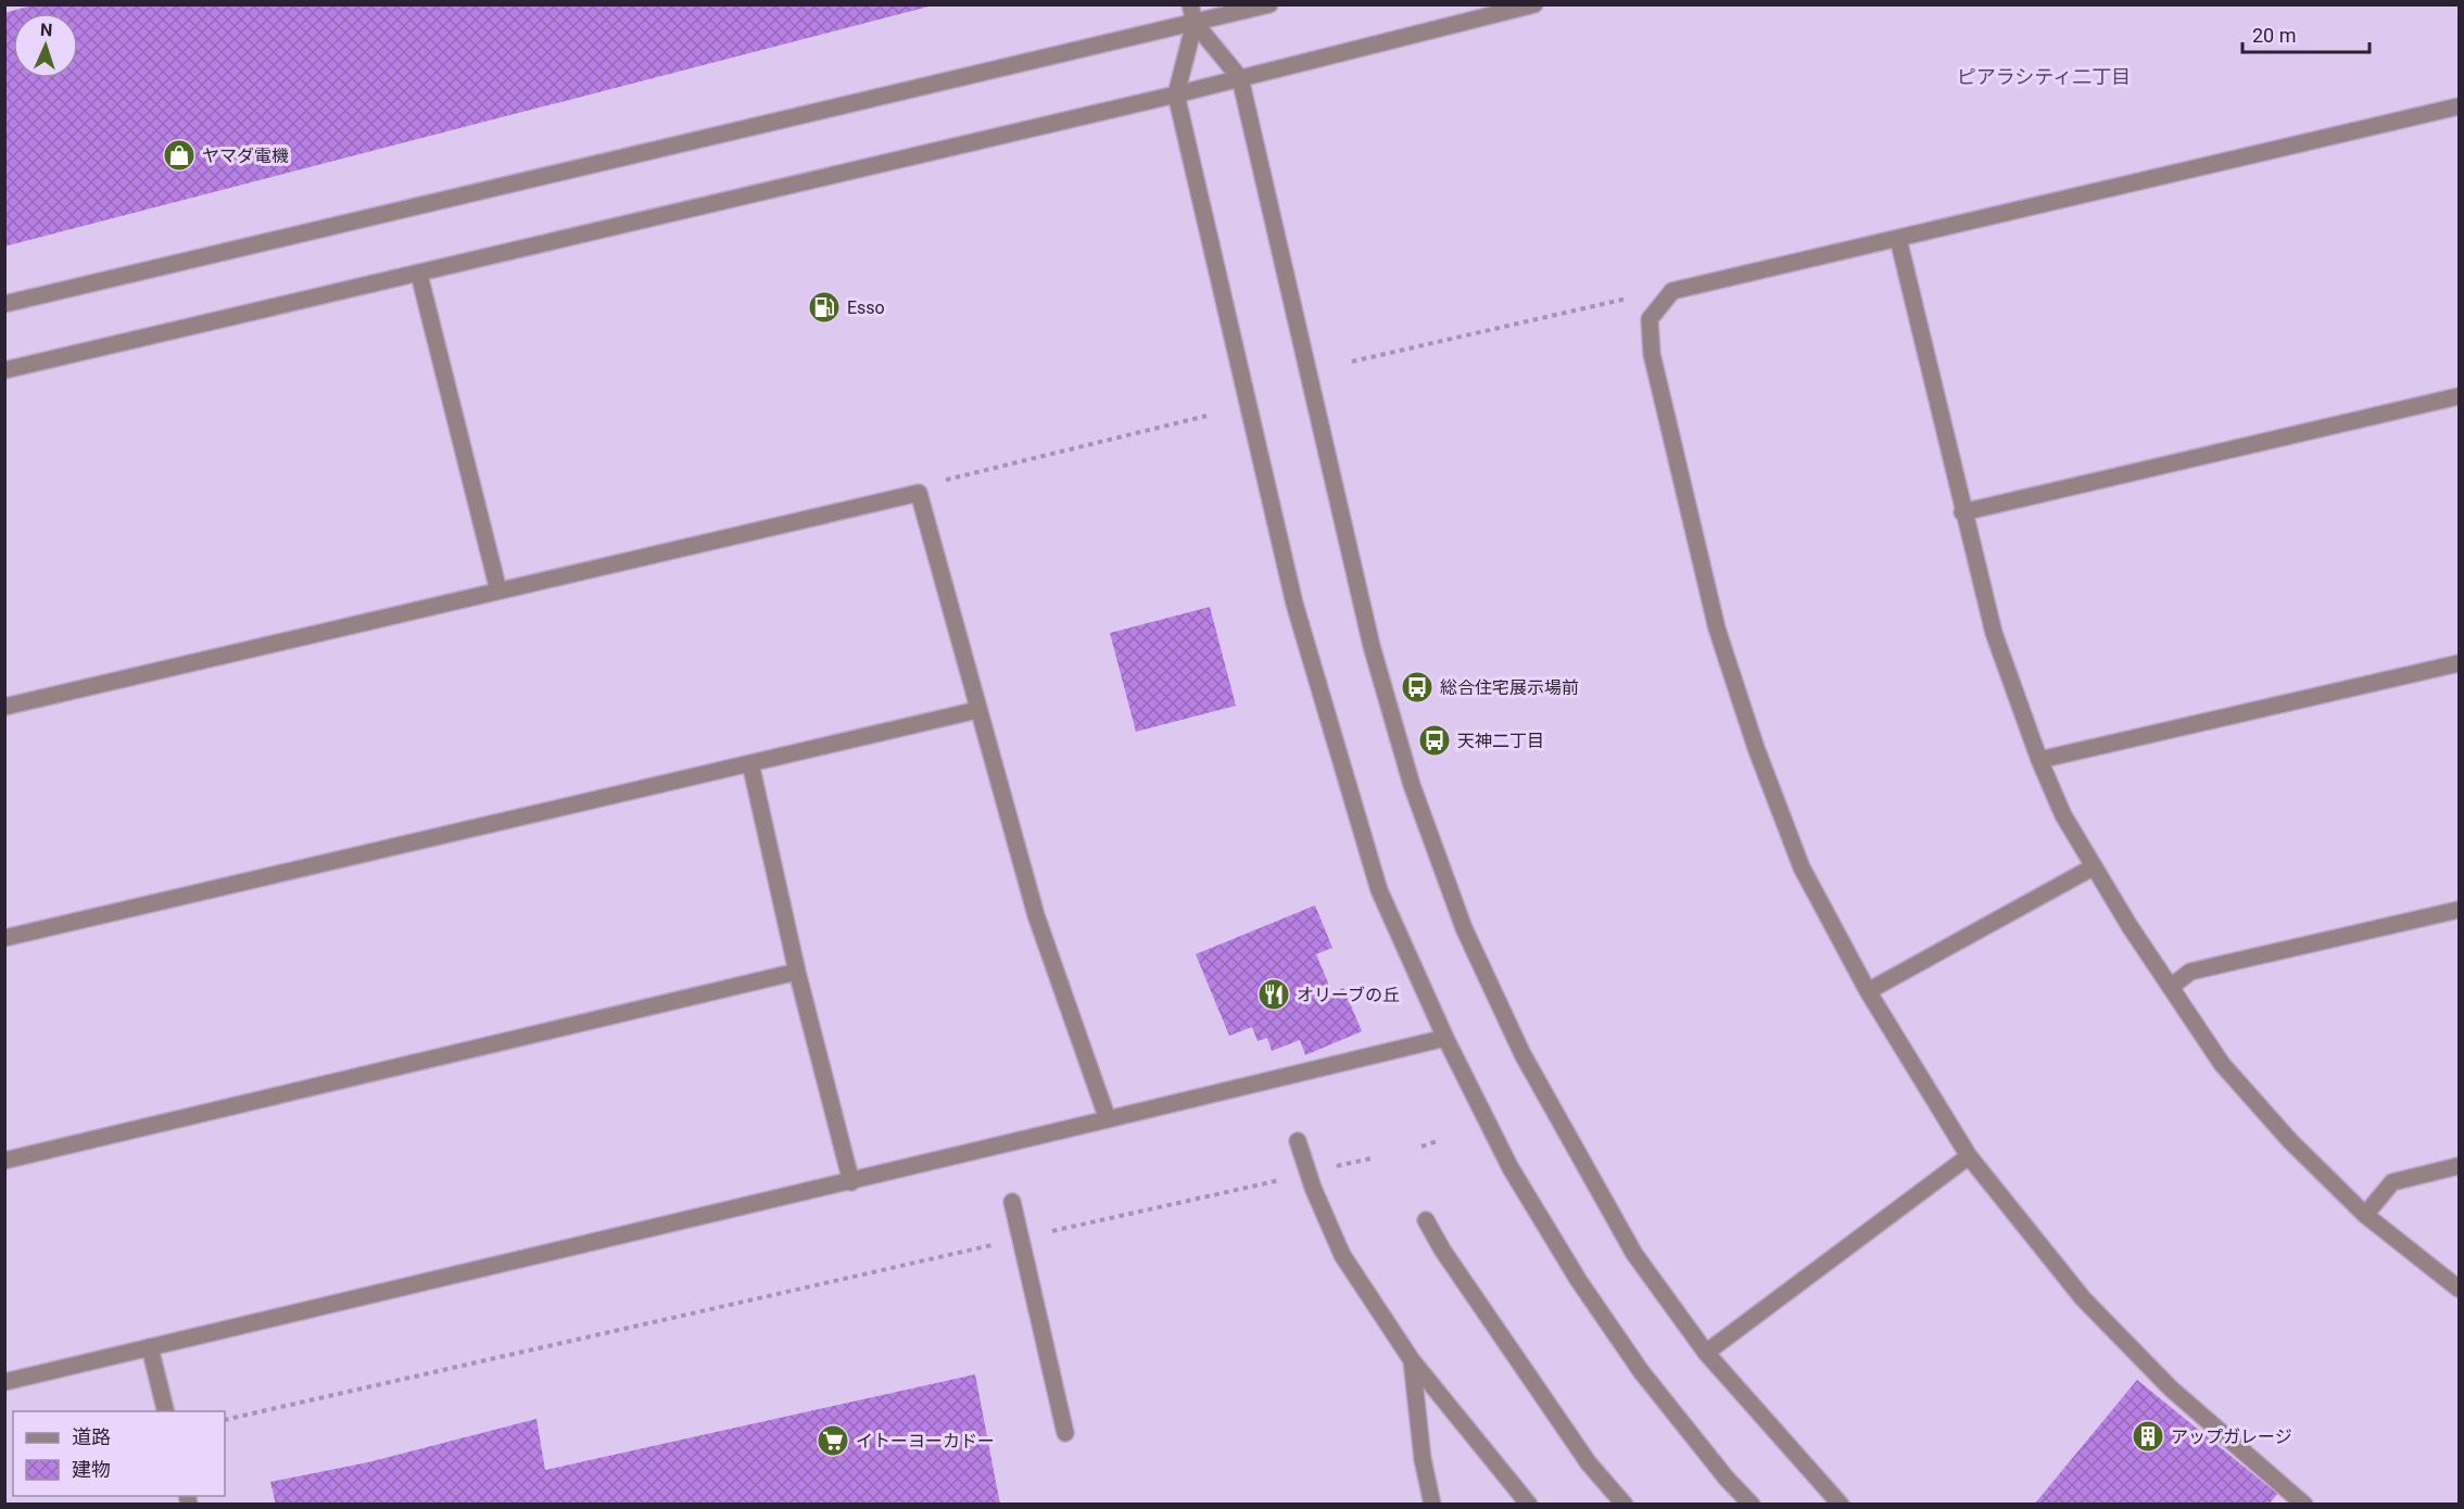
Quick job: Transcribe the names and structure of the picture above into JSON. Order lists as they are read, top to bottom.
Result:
{
  "districts": ["ピアラシティ二丁目"],
  "places": {
    "shop": ["ヤマダ電機"],
    "fuel station": ["Esso"],
    "bus stop": ["総合住宅展示場前", "天神二丁目"],
    "restaurant": ["オリーブの丘"],
    "building": ["アップガレージ"],
    "supermarket": ["イトーヨーカドー"]
  },
  "legend": ["道路", "建物"],
  "scale_bar": "20 m",
  "north": "top"
}
